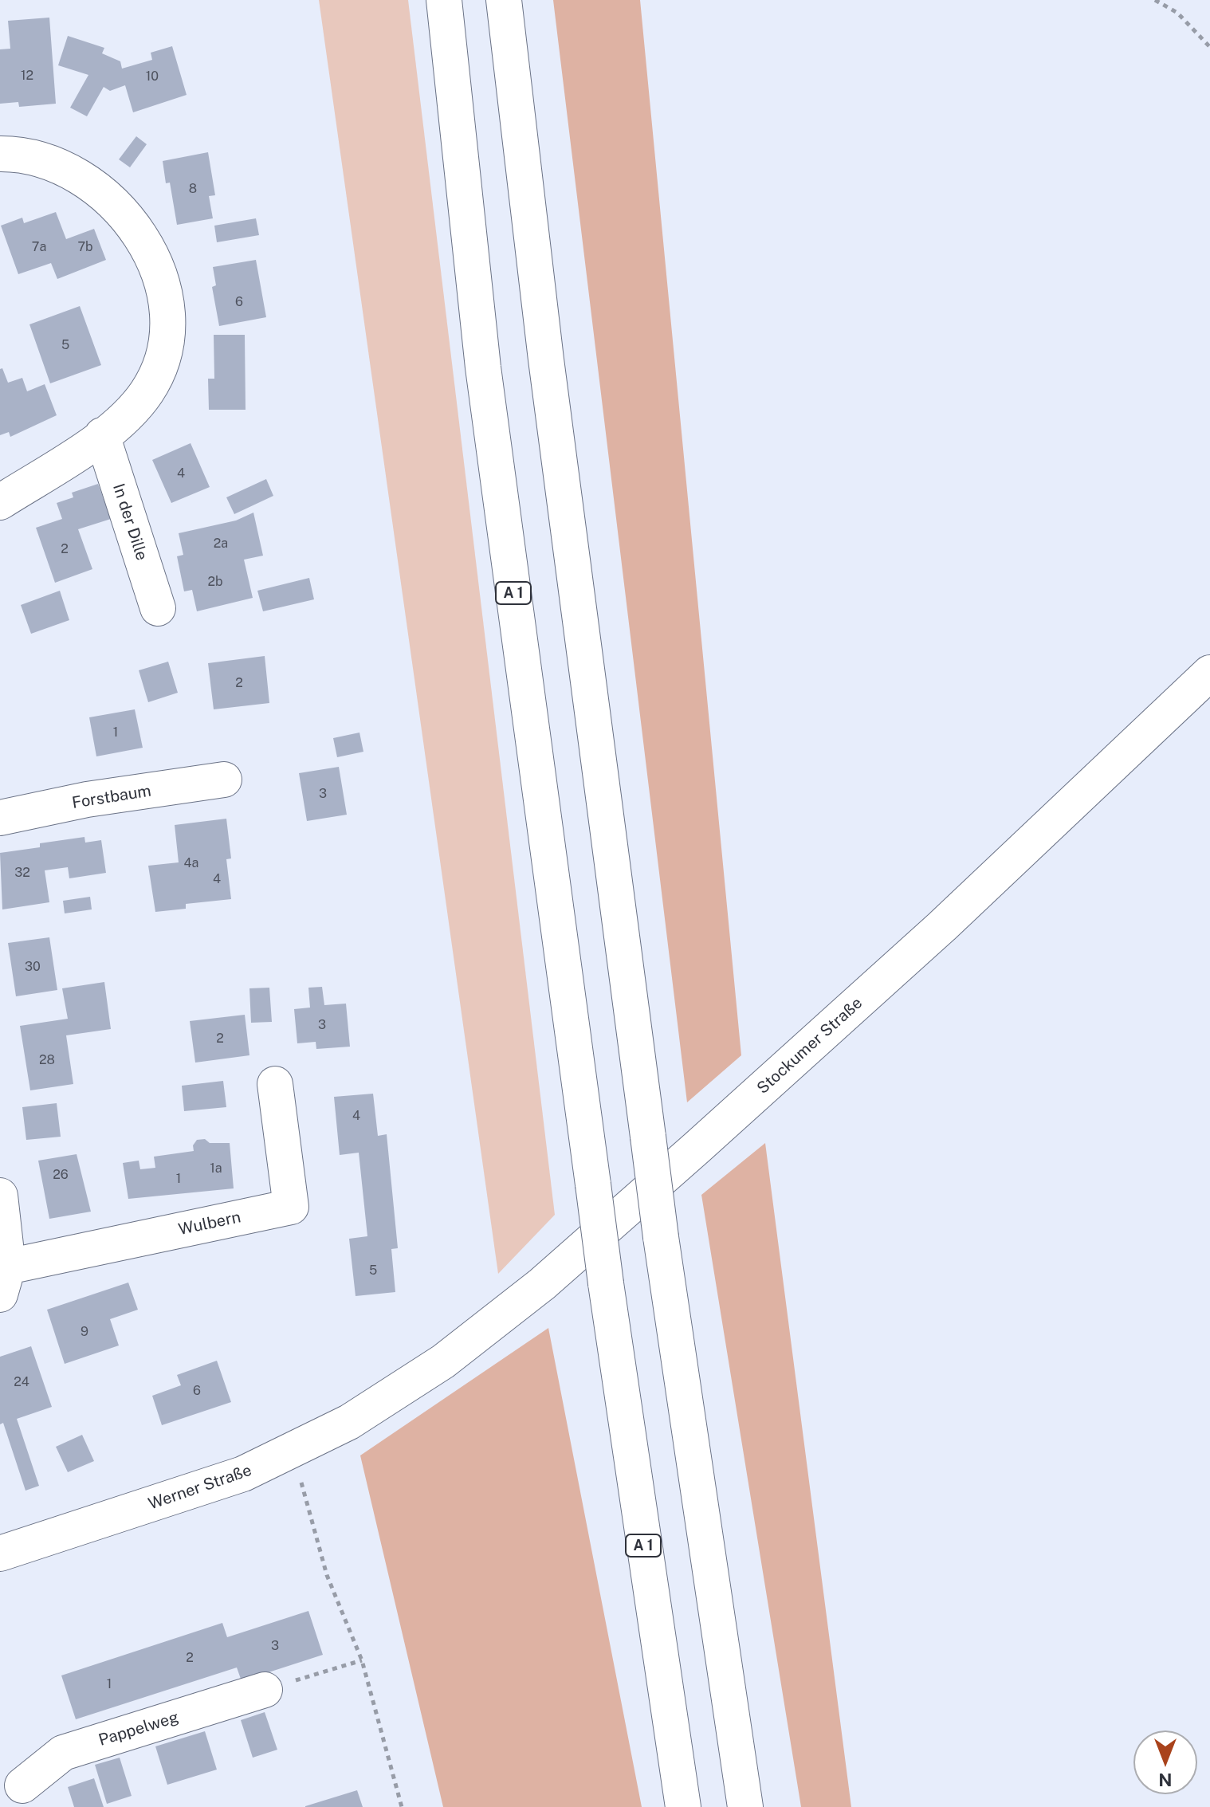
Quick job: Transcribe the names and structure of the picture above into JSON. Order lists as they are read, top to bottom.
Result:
{
  "streets": {
    "main road": [
      "In der Dille",
      "A 1",
      "Forstbaum",
      "Stockumer Straße",
      "Wulbern",
      "Werner Straße",
      "Pappelweg"
    ]
  },
  "crossings": [
    ["Stockumer Straße", "Werner Straße"]
  ],
  "house_numbers": [
    "12",
    "10",
    "8",
    "7a",
    "7b",
    "6",
    "5",
    "4",
    "2a",
    "2",
    "2b",
    "2",
    "1",
    "3",
    "4a",
    "32",
    "4",
    "30",
    "3",
    "2",
    "28",
    "4",
    "1a",
    "26",
    "1",
    "5",
    "9",
    "24",
    "6",
    "3",
    "2",
    "1"
  ],
  "north": "bottom"
}
